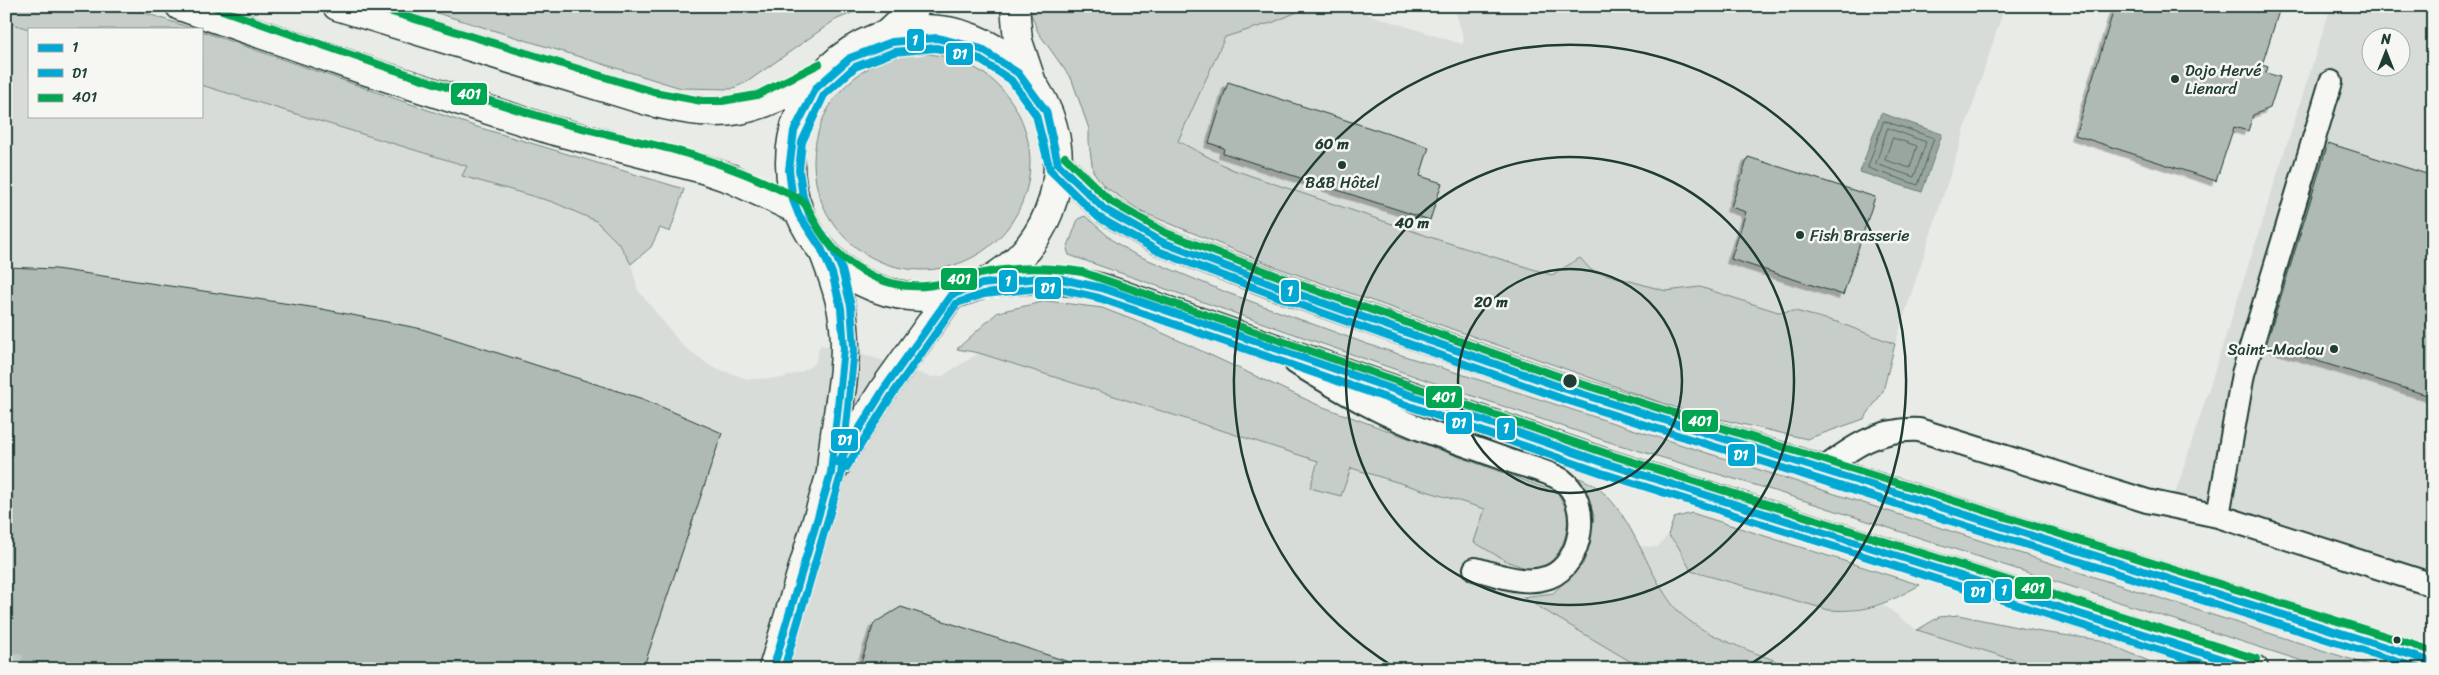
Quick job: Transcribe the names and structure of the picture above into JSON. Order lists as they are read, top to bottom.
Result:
{
  "places": [
    "Dojo Hervé Lienard",
    "B&B Hôtel",
    "Fish Brasserie",
    "Saint-Maclou"
  ],
  "lines": ["transit line 401", "transit line 1", "transit line D1"],
  "legend": ["1", "D1", "401"],
  "north": "top",
  "rings": ["60 m", "40 m", "20 m"]
}
